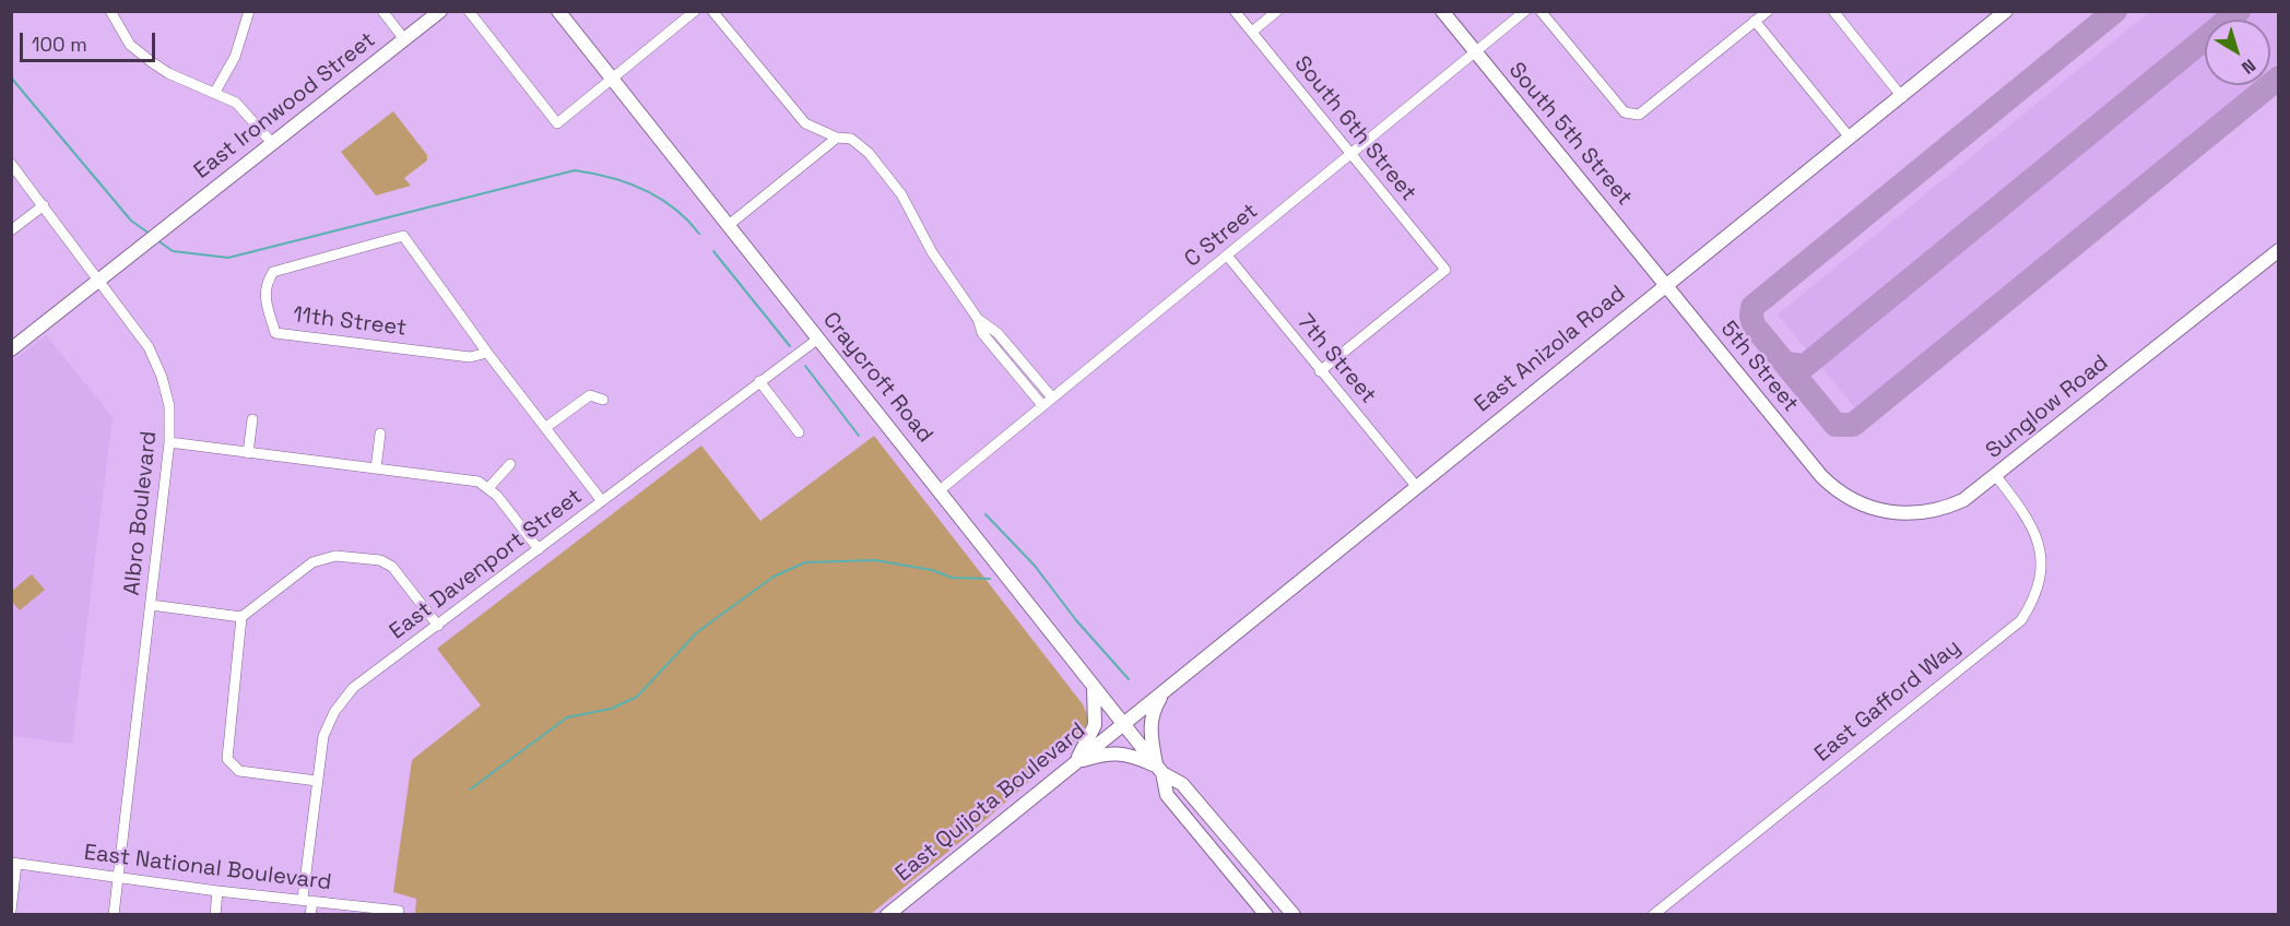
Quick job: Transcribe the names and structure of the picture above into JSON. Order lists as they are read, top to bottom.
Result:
{
  "streets": {
    "street": [
      "East Ironwood Street",
      "South 6th Street",
      "South 5th Street",
      "C Street",
      "11th Street",
      "East Anizola Road",
      "7th Street",
      "5th Street",
      "Craycroft Road",
      "Sunglow Road",
      "Albro Boulevard",
      "East Davenport Street",
      "East Gafford Way",
      "East Quijota Boulevard",
      "East National Boulevard"
    ]
  },
  "crossings": [
    ["East Ironwood Street", "Albro Boulevard"],
    ["South 6th Street", "C Street"],
    ["South 6th Street", "7th Street"],
    ["South 5th Street", "C Street"],
    ["South 5th Street", "East Anizola Road"],
    ["South 5th Street", "5th Street"],
    ["C Street", "7th Street"],
    ["C Street", "Craycroft Road"],
    ["11th Street", "East Davenport Street"],
    ["East Anizola Road", "7th Street"],
    ["East Anizola Road", "5th Street"],
    ["East Anizola Road", "Craycroft Road"],
    ["East Anizola Road", "East Quijota Boulevard"],
    ["5th Street", "Sunglow Road"],
    ["Craycroft Road", "East Davenport Street"],
    ["Craycroft Road", "East Quijota Boulevard"],
    ["Sunglow Road", "East Gafford Way"],
    ["Albro Boulevard", "East National Boulevard"],
    ["East Davenport Street", "East National Boulevard"]
  ],
  "scale_bar": "100 m",
  "north": "bottom right"
}
